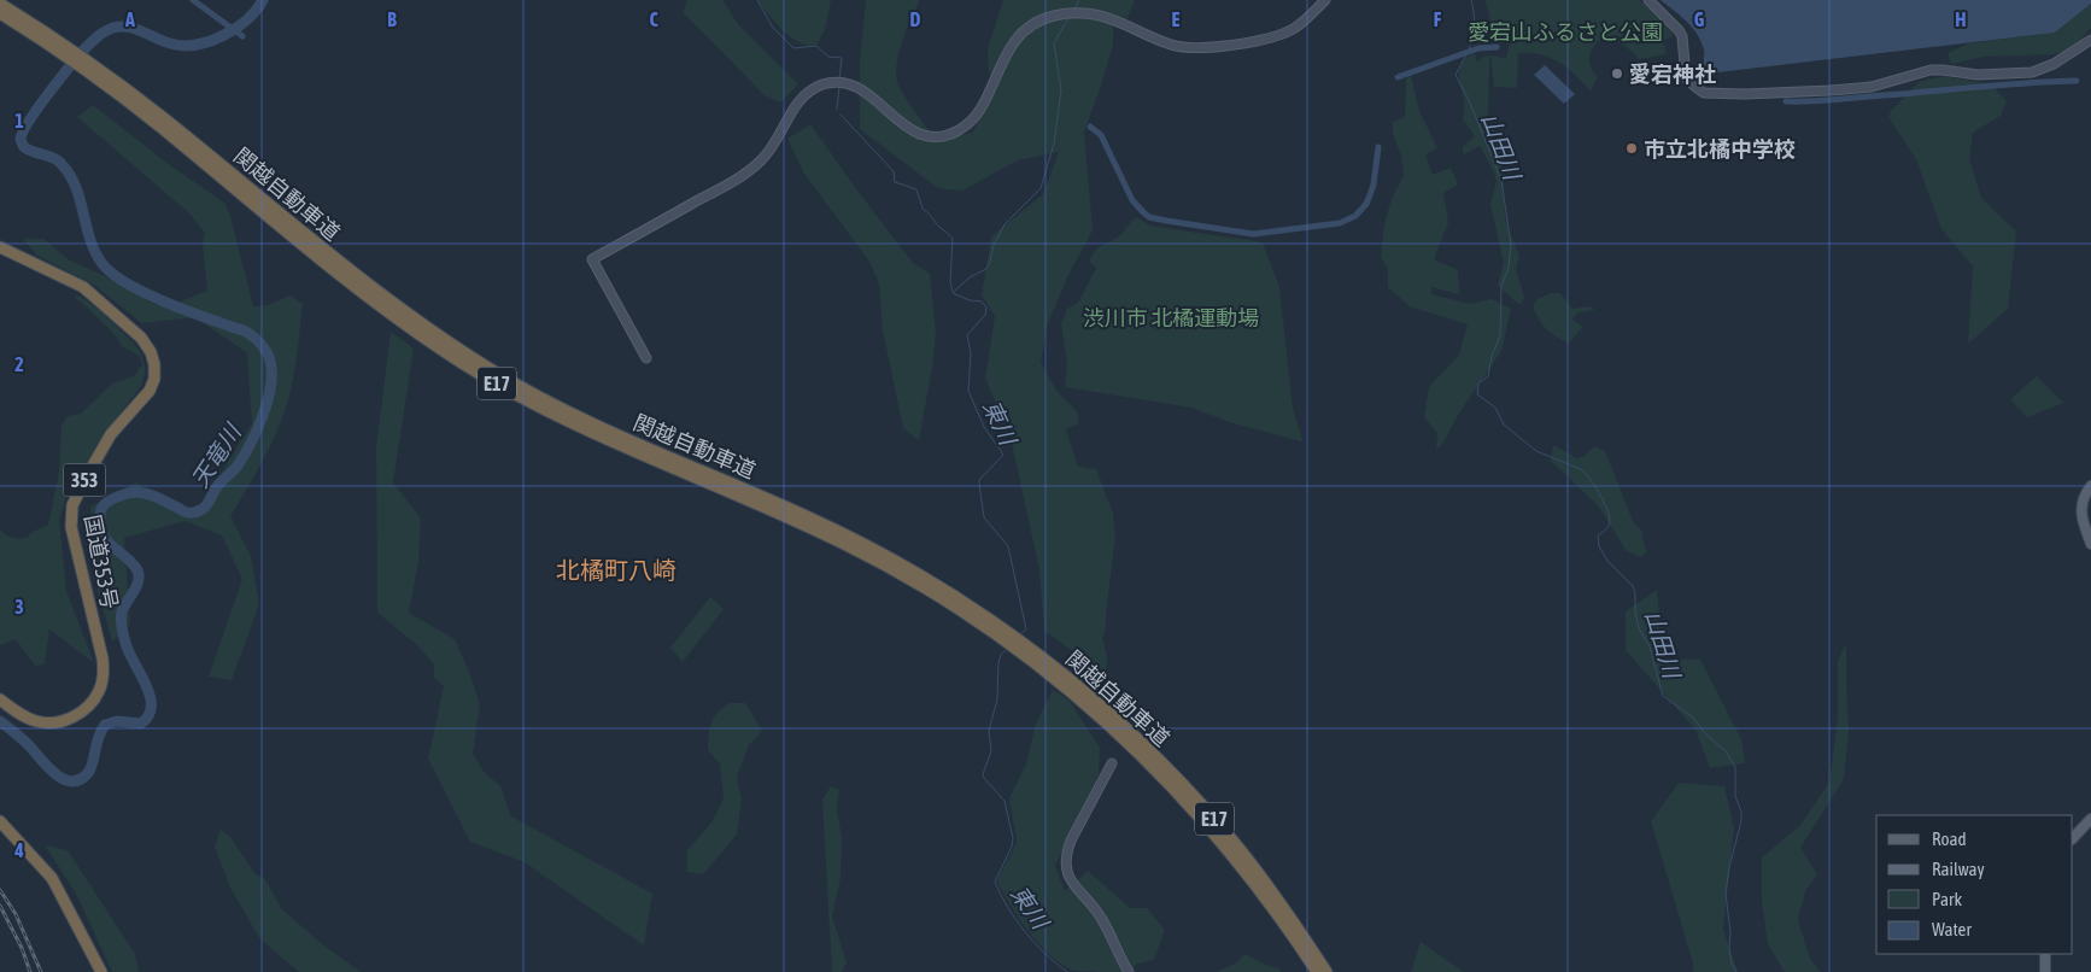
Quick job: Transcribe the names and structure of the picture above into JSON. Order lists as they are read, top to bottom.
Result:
{
  "streets": {
    "highway": [
      "関越自動車道",
      "E17",
      "353",
      "国道353号"
    ]
  },
  "districts": ["北橘町八崎"],
  "water": ["山田川", "東川", "天竜川"],
  "parks": ["愛宕山ふるさと公園", "渋川市 北橘運動場"],
  "places": ["愛宕神社", "市立北橘中学校"],
  "legend": [
    "Road",
    "Railway",
    "Park",
    "Water"
  ],
  "grid": {
    "columns": [
      "A",
      "B",
      "C",
      "D",
      "E",
      "F",
      "G",
      "H"
    ],
    "rows": [
      "1",
      "2",
      "3",
      "4"
    ]
  }
}
